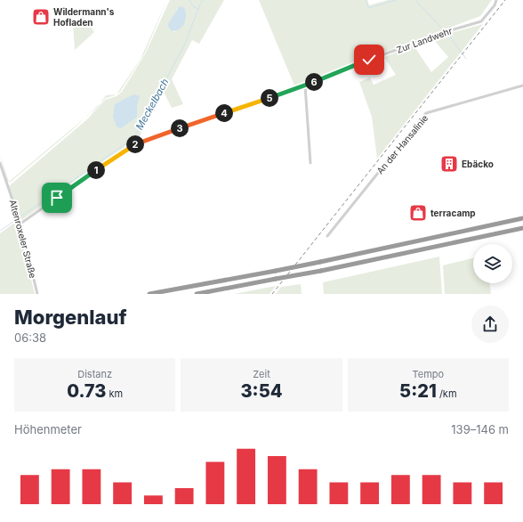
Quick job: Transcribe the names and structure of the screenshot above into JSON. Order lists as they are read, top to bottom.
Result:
{
  "streets": {
    "street": ["Zur Landwehr", "An der Hansalinie", "Altenroxeler Straße"]
  },
  "crossings": [
    ["Zur Landwehr", "Altenroxeler Straße"]
  ],
  "water": ["Meckelbach"],
  "places": {
    "shop": ["Wildermann's Hofladen", "terracamp"],
    "building": ["Ebäcko"]
  },
  "page": {
    "pins": [
      "6",
      "5",
      "4",
      "3",
      "2",
      "1"
    ],
    "heading": ["Morgenlauf", "06:38"],
    "stats": [
      ["Distanz", "0.73 km"],
      ["Zeit", "3:54"],
      ["Tempo", "5:21 /km"]
    ],
    "chart": ["Höhenmeter", "139–146 m"]
  }
}
